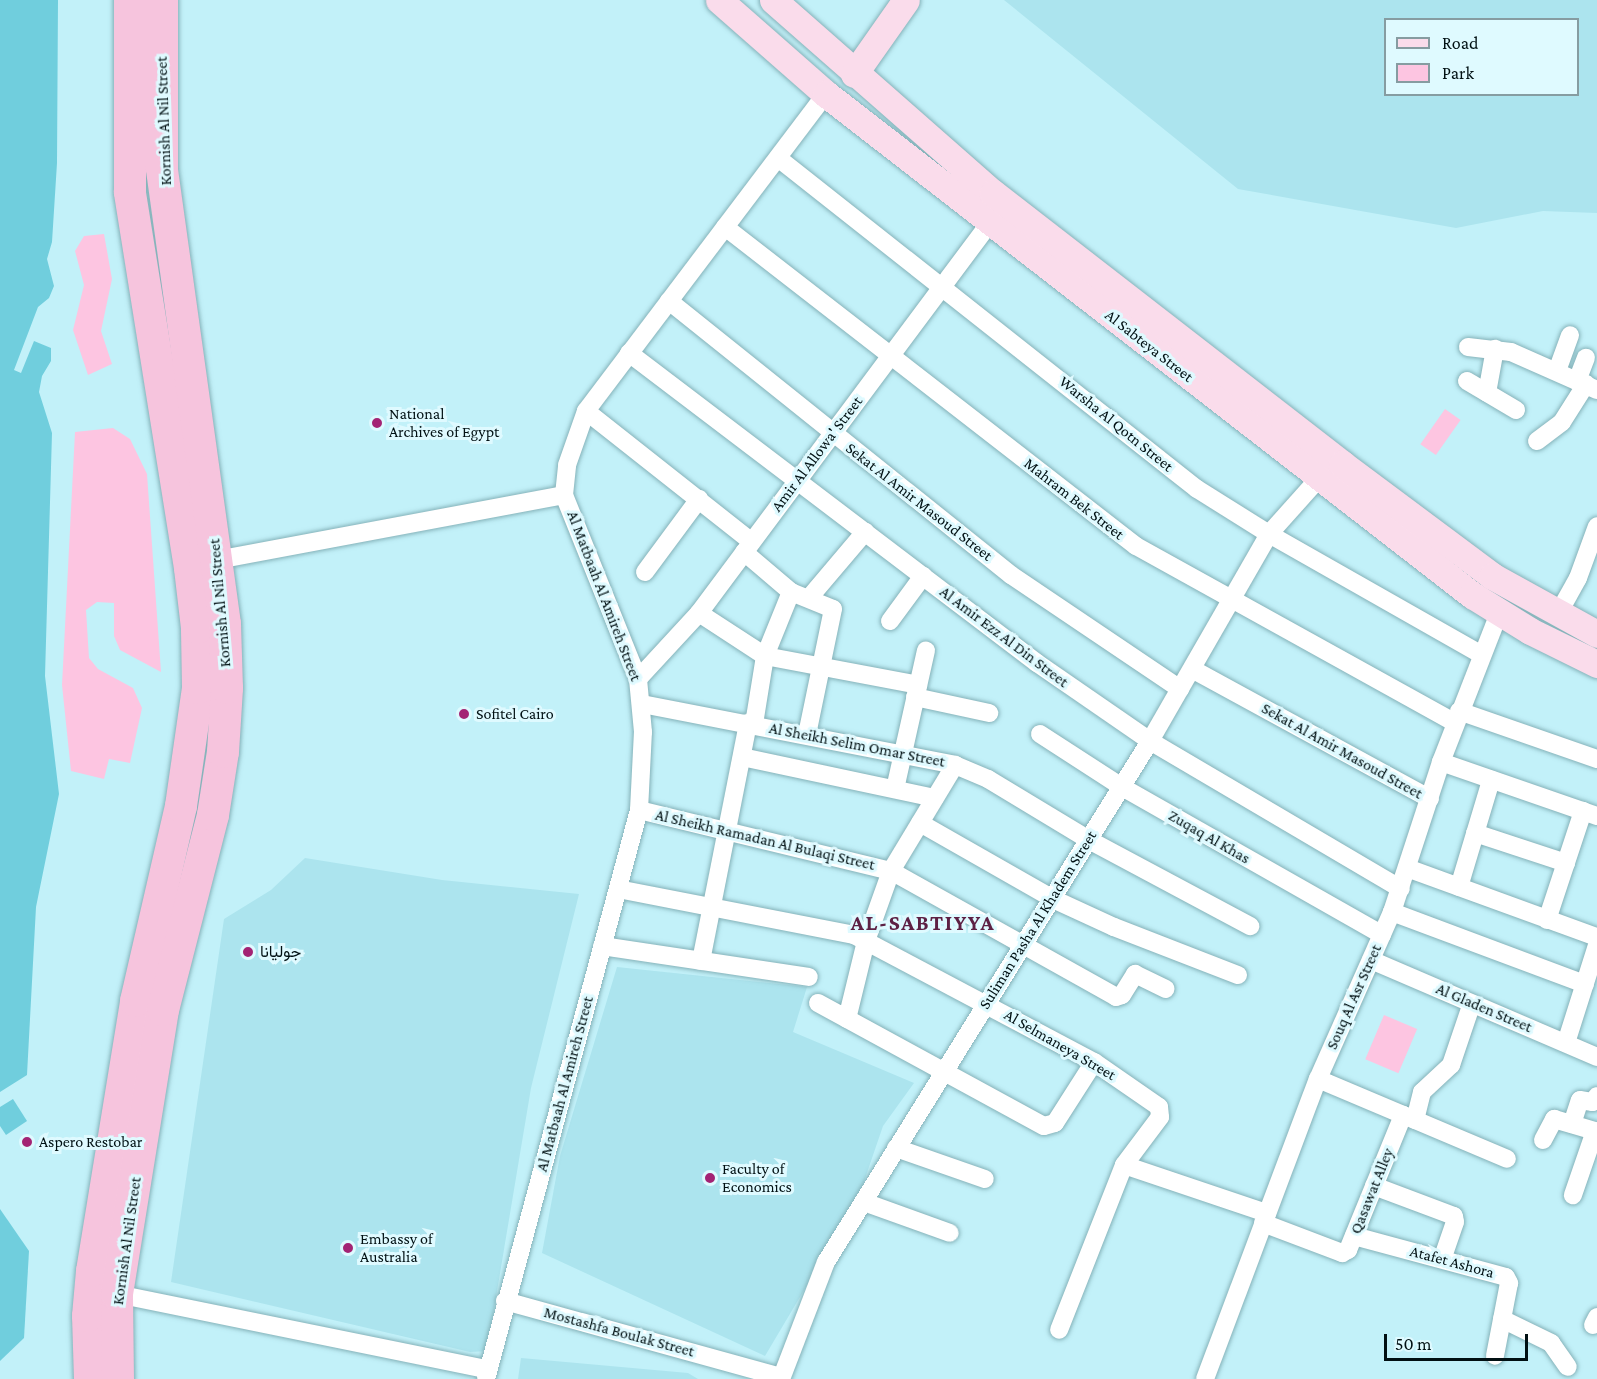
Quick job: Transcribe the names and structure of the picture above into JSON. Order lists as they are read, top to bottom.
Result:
{
  "streets": {
    "highway": ["Kornish Al Nil Street"],
    "main road": ["Al Sabteya Street"],
    "street": [
      "Warsha Al Qotn Street",
      "Amir Al Allowa' Street",
      "Mahram Bek Street",
      "Sekat Al Amir Masoud Street",
      "Al Matbaah Al Amireh Street",
      "Al Amir Ezz Al Din Street",
      "Al Sheikh Selim Omar Street",
      "Zuqaq Al Khas",
      "Al Sheikh Ramadan Al Bulaqi Street",
      "Suliman Pasha Al Khadem Street",
      "Souq Al Asr Street",
      "Al Gladen Street",
      "Al Selmaneya Street",
      "Qasawat Alley",
      "Atafet Ashora",
      "Mostashfa Boulak Street"
    ]
  },
  "crossings": [
    ["Al Sabteya Street", "Amir Al Allowa' Street"],
    ["Al Sabteya Street", "Al Matbaah Al Amireh Street"],
    ["Al Sabteya Street", "Suliman Pasha Al Khadem Street"],
    ["Al Sabteya Street", "Souq Al Asr Street"],
    ["Warsha Al Qotn Street", "Amir Al Allowa' Street"],
    ["Warsha Al Qotn Street", "Al Matbaah Al Amireh Street"],
    ["Warsha Al Qotn Street", "Suliman Pasha Al Khadem Street"],
    ["Warsha Al Qotn Street", "Souq Al Asr Street"],
    ["Amir Al Allowa' Street", "Mahram Bek Street"],
    ["Amir Al Allowa' Street", "Sekat Al Amir Masoud Street"],
    ["Amir Al Allowa' Street", "Al Matbaah Al Amireh Street"],
    ["Amir Al Allowa' Street", "Al Amir Ezz Al Din Street"],
    ["Mahram Bek Street", "Al Matbaah Al Amireh Street"],
    ["Mahram Bek Street", "Suliman Pasha Al Khadem Street"],
    ["Mahram Bek Street", "Souq Al Asr Street"],
    ["Sekat Al Amir Masoud Street", "Al Matbaah Al Amireh Street"],
    ["Sekat Al Amir Masoud Street", "Suliman Pasha Al Khadem Street"],
    ["Sekat Al Amir Masoud Street", "Souq Al Asr Street"],
    ["Al Matbaah Al Amireh Street", "Al Amir Ezz Al Din Street"],
    ["Al Matbaah Al Amireh Street", "Al Sheikh Selim Omar Street"],
    ["Al Matbaah Al Amireh Street", "Al Sheikh Ramadan Al Bulaqi Street"],
    ["Al Matbaah Al Amireh Street", "Al Selmaneya Street"],
    ["Al Matbaah Al Amireh Street", "Mostashfa Boulak Street"],
    ["Al Amir Ezz Al Din Street", "Suliman Pasha Al Khadem Street"],
    ["Al Amir Ezz Al Din Street", "Souq Al Asr Street"],
    ["Al Sheikh Selim Omar Street", "Suliman Pasha Al Khadem Street"],
    ["Zuqaq Al Khas", "Suliman Pasha Al Khadem Street"],
    ["Zuqaq Al Khas", "Souq Al Asr Street"],
    ["Al Sheikh Ramadan Al Bulaqi Street", "Suliman Pasha Al Khadem Street"],
    ["Suliman Pasha Al Khadem Street", "Al Selmaneya Street"],
    ["Suliman Pasha Al Khadem Street", "Mostashfa Boulak Street"],
    ["Souq Al Asr Street", "Al Gladen Street"],
    ["Souq Al Asr Street", "Qasawat Alley"],
    ["Al Gladen Street", "Qasawat Alley"],
    ["Qasawat Alley", "Atafet Ashora"]
  ],
  "districts": ["AL-SABTIYYA"],
  "places": [
    "National Archives of Egypt",
    "Sofitel Cairo",
    "جوليانا",
    "Aspero Restobar",
    "Faculty of Economics",
    "Embassy of Australia"
  ],
  "legend": ["Road", "Park"],
  "scale_bar": "50 m"
}
